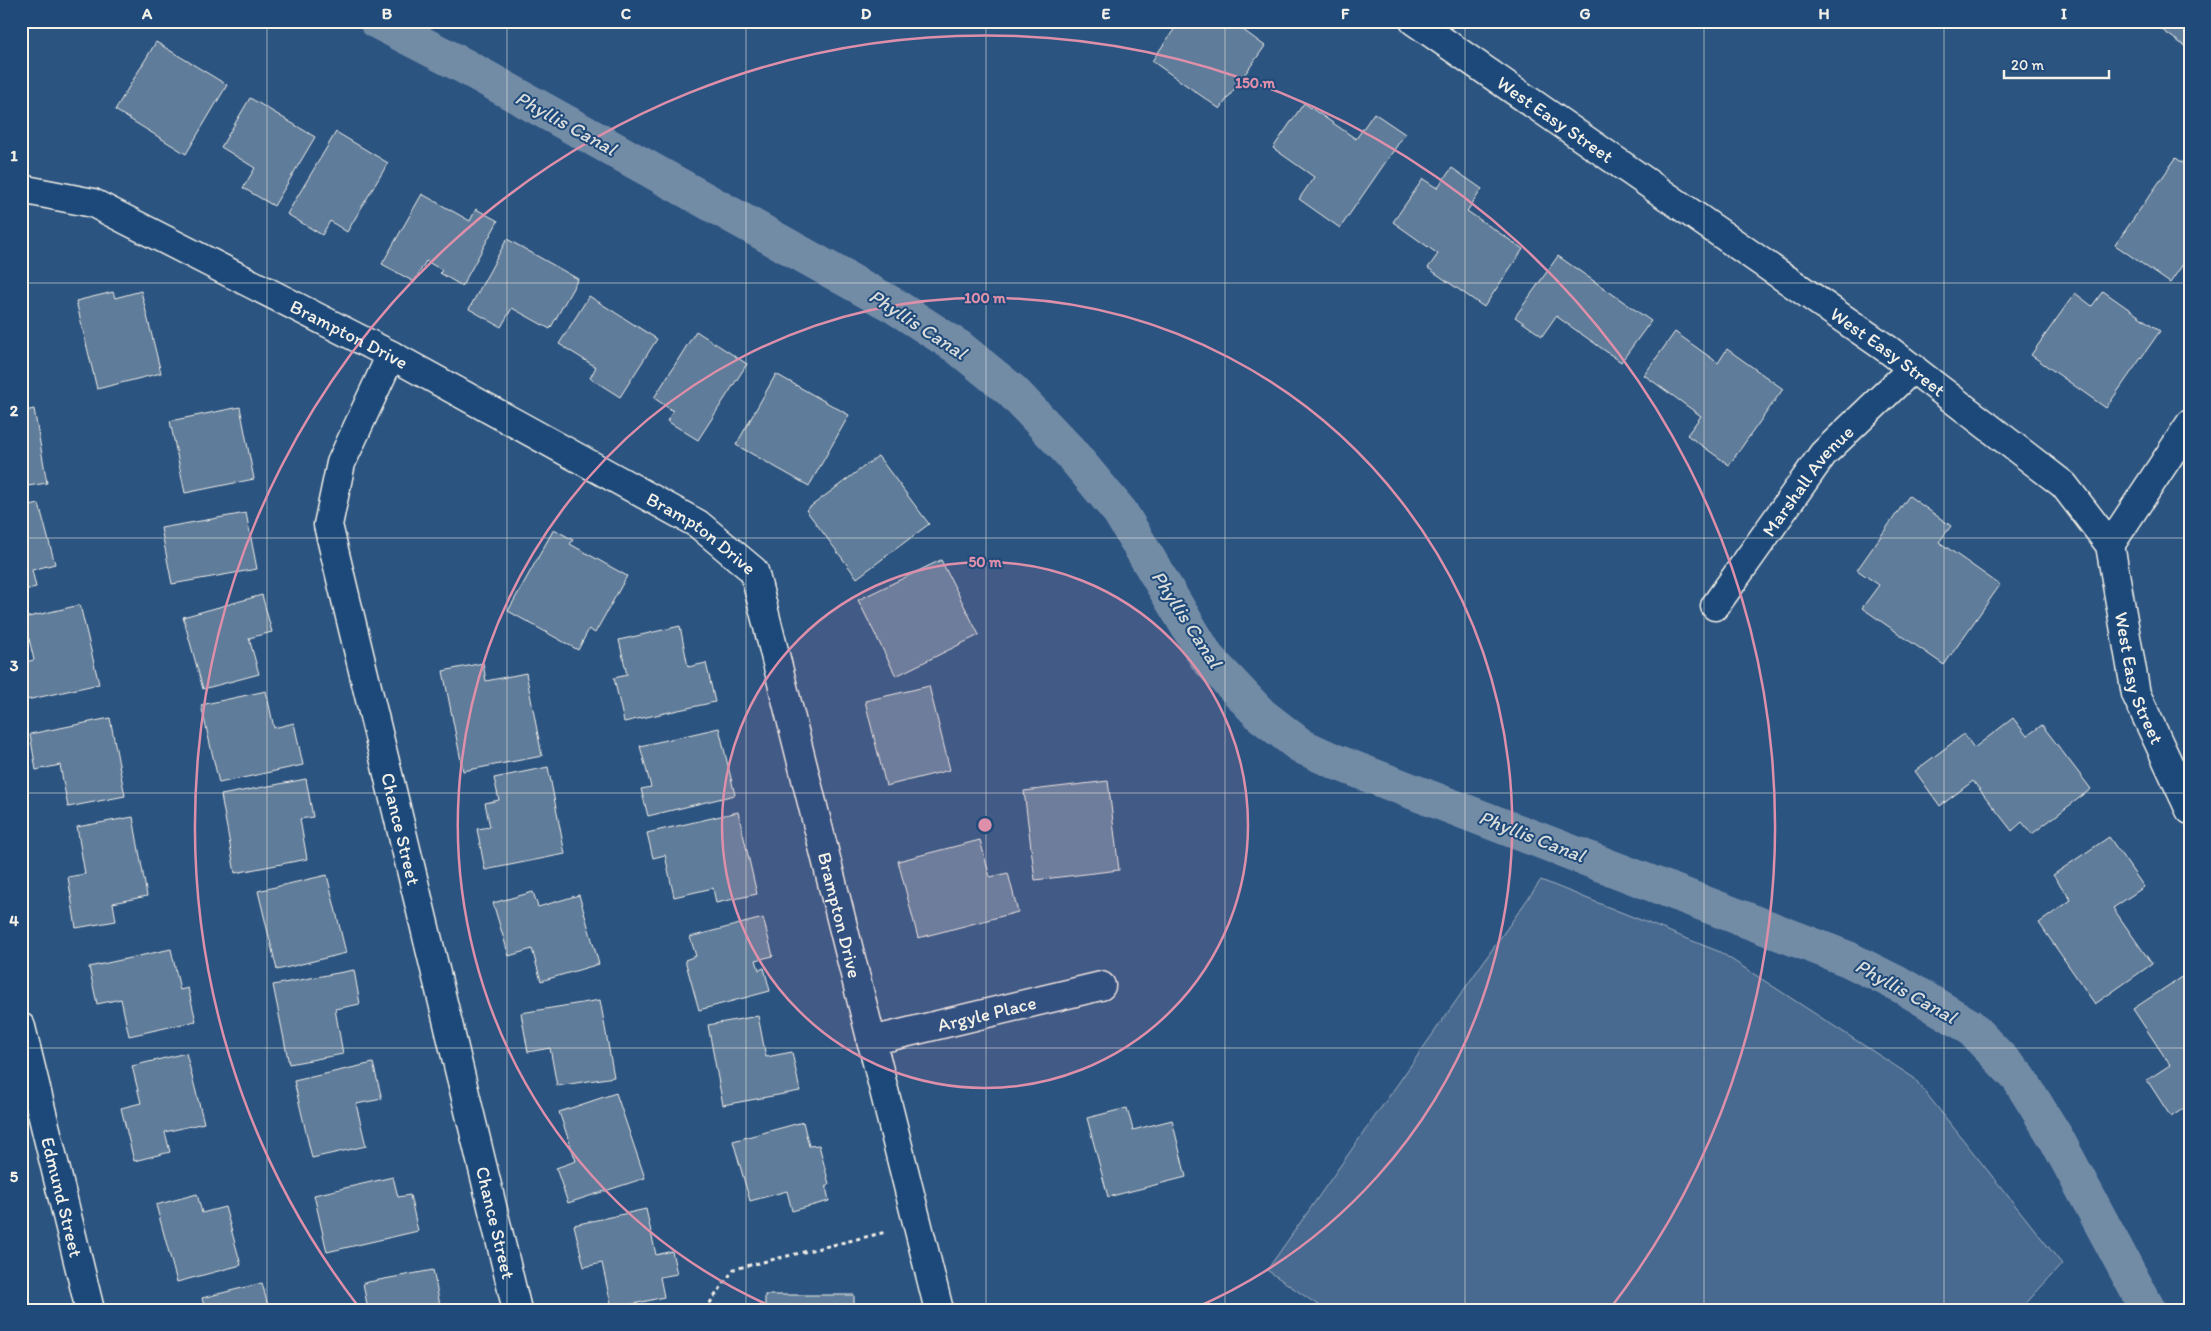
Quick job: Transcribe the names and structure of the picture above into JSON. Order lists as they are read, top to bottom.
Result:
{
  "streets": {
    "street": [
      "West Easy Street",
      "Brampton Drive",
      "Marshall Avenue",
      "Chance Street",
      "Argyle Place",
      "Edmund Street"
    ]
  },
  "crossings": [
    ["West Easy Street", "Marshall Avenue"],
    ["Brampton Drive", "Chance Street"],
    ["Brampton Drive", "Argyle Place"]
  ],
  "water": ["Phyllis Canal"],
  "scale_bar": "20 m",
  "grid": {
    "columns": [
      "A",
      "B",
      "C",
      "D",
      "E",
      "F",
      "G",
      "H",
      "I"
    ],
    "rows": [
      "1",
      "2",
      "3",
      "4",
      "5"
    ]
  },
  "rings": ["150 m", "100 m", "50 m"]
}
